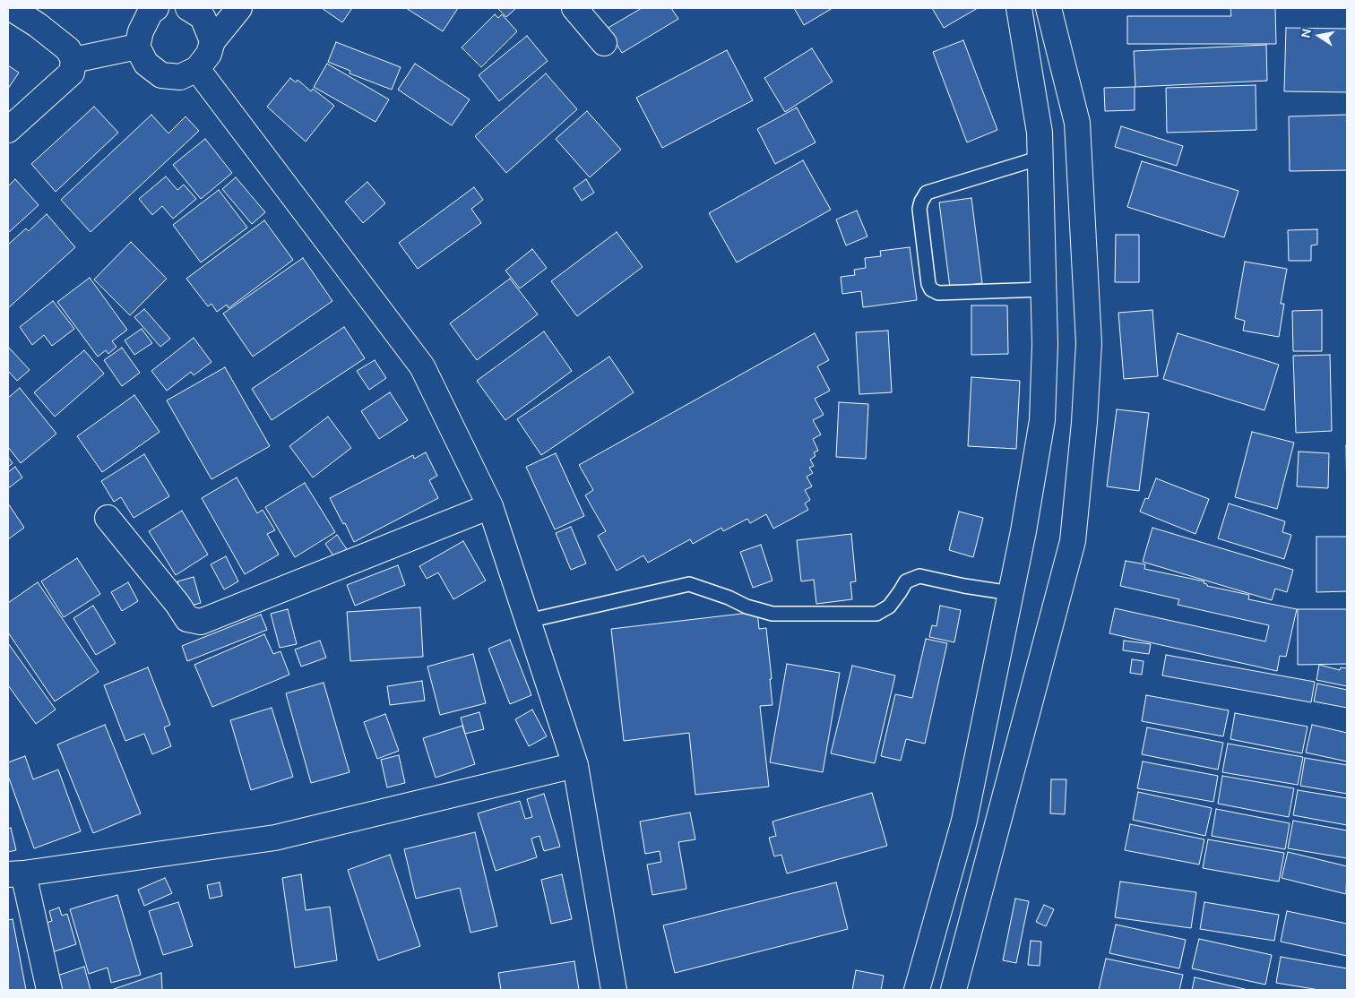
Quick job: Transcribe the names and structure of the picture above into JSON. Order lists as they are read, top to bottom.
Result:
{
  "north": "left"
}
